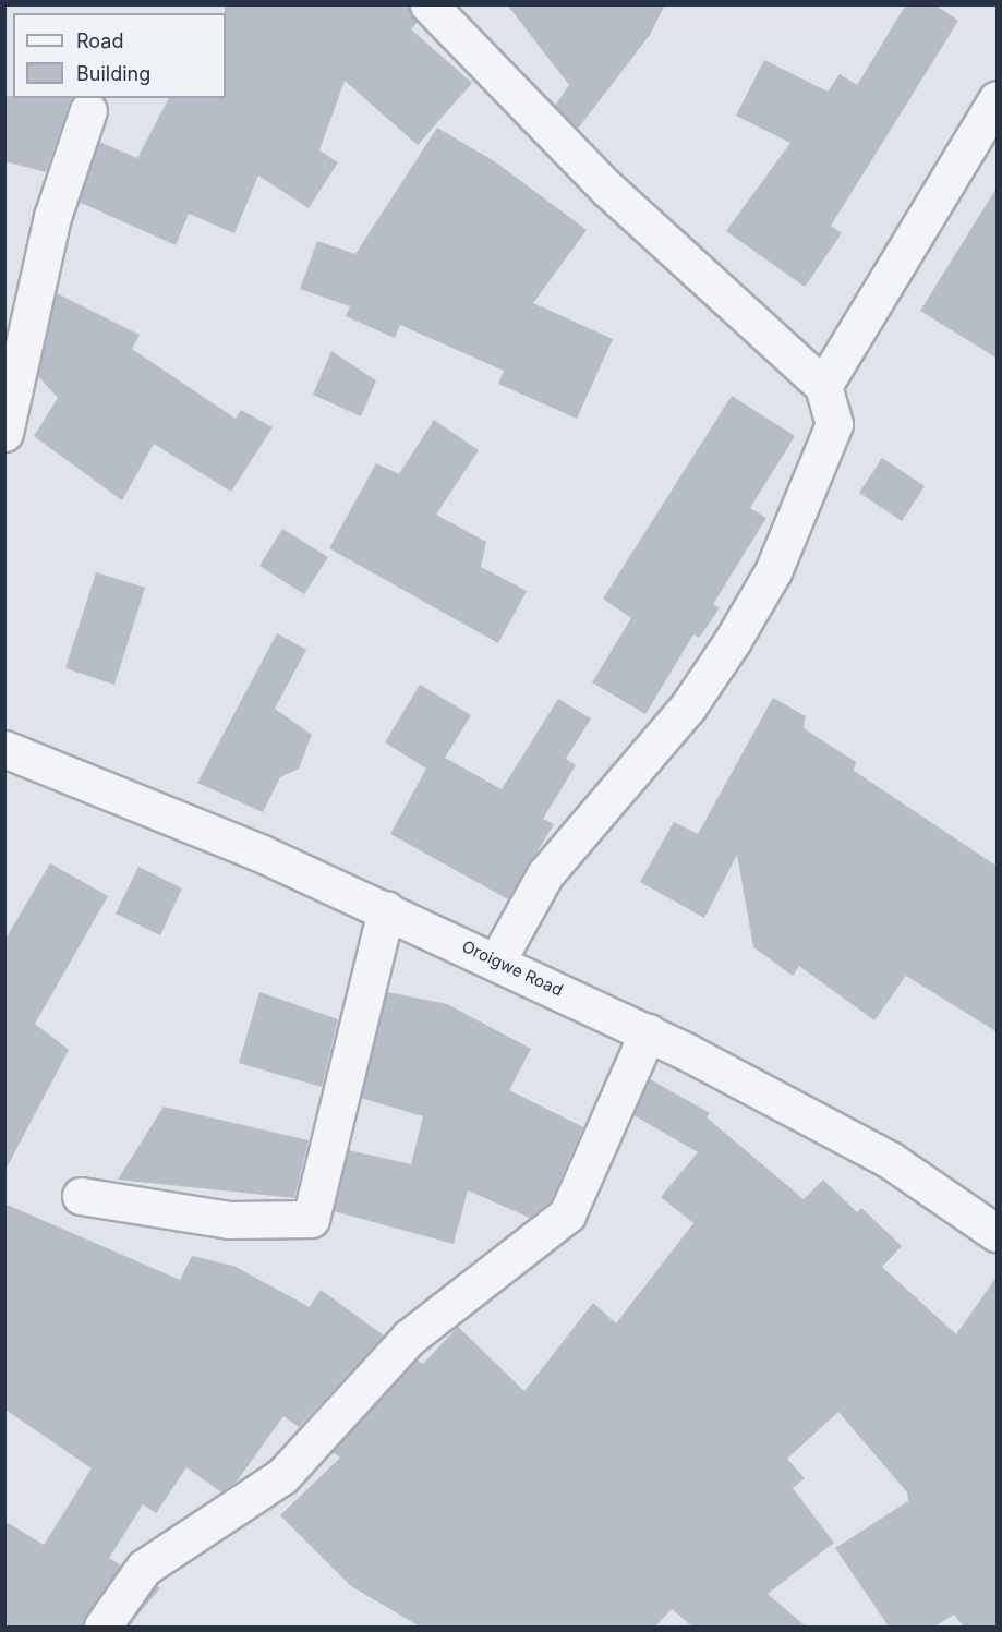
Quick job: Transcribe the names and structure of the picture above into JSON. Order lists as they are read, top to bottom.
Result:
{
  "streets": {
    "street": ["Oroigwe Road"]
  },
  "legend": ["Road", "Building"]
}
